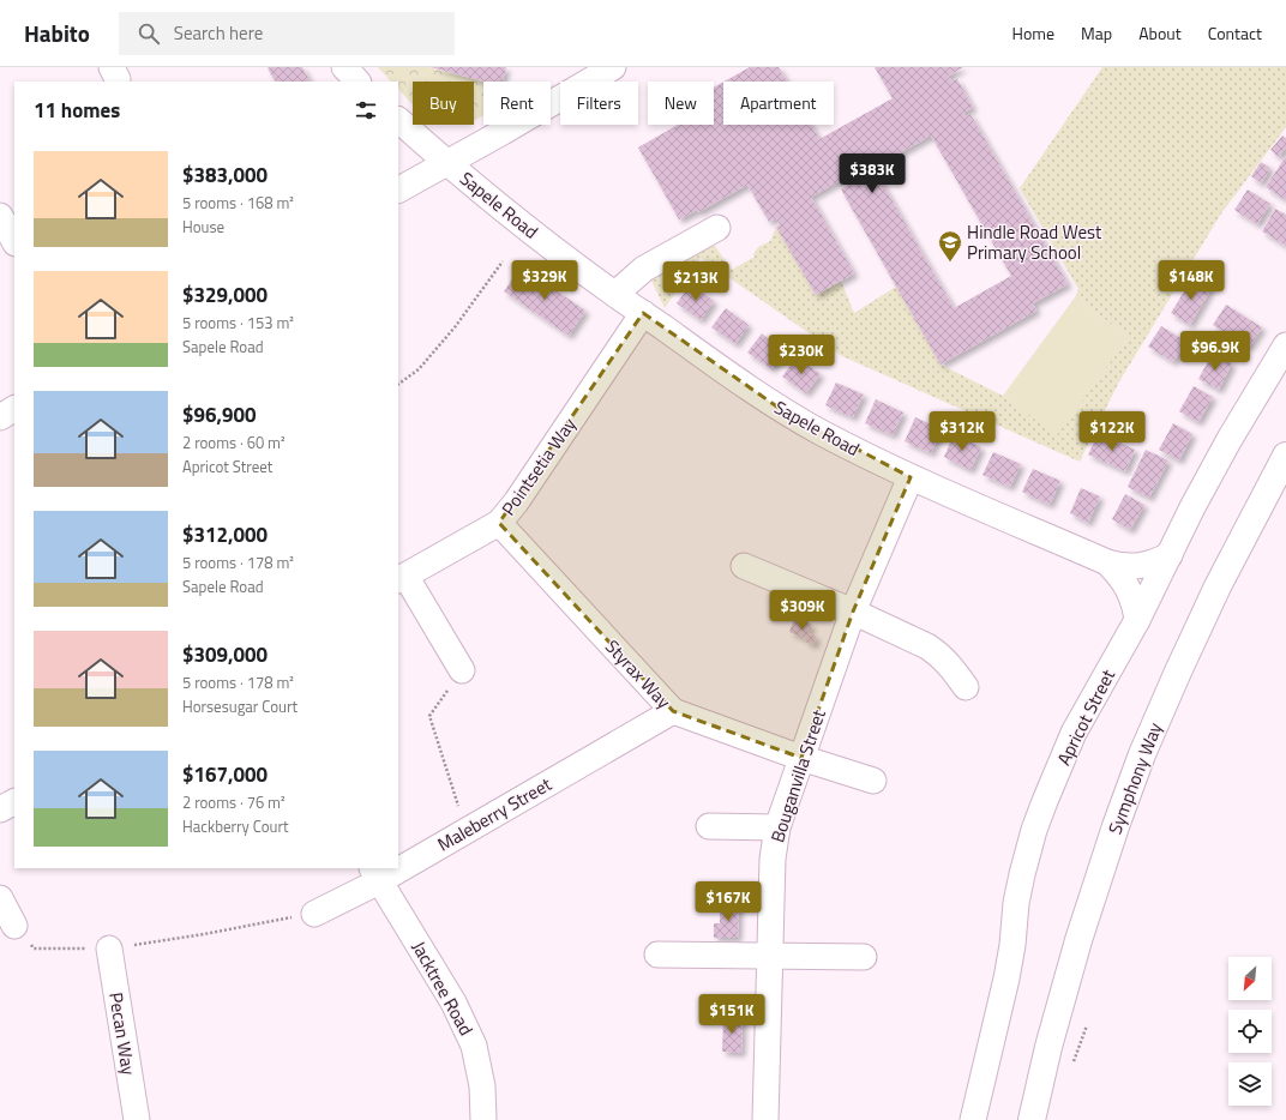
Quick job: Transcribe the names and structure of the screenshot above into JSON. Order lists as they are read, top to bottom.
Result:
{
  "streets": {
    "main road": ["Symphony Way"],
    "street": [
      "Sapele Road",
      "Pointsetia Way",
      "Styrax Way",
      "Apricot Street",
      "Bouganvilla Street",
      "Maleberry Street",
      "Jacktree Road",
      "Pecan Way"
    ]
  },
  "crossings": [
    ["Sapele Road", "Pointsetia Way"],
    ["Sapele Road", "Apricot Street"],
    ["Sapele Road", "Bouganvilla Street"],
    ["Pointsetia Way", "Styrax Way"],
    ["Styrax Way", "Bouganvilla Street"],
    ["Styrax Way", "Maleberry Street"],
    ["Maleberry Street", "Jacktree Road"]
  ],
  "places": {
    "school or university": ["Hindle Road West Primary School"]
  },
  "north": "bottom left",
  "page": {
    "header": "Habito",
    "search": "Search here",
    "nav": [
      "Home",
      "Map",
      "About",
      "Contact"
    ],
    "chip": [
      "Buy",
      "Rent",
      "Filters",
      "New",
      "Apartment"
    ],
    "heading": "11 homes",
    "list": [
      {
        "name": "$383,000",
        "note": "5 rooms · 168 m² · House"
      },
      {
        "name": "$329,000",
        "note": "5 rooms · 153 m² · Sapele Road"
      },
      {
        "name": "$96,900",
        "note": "2 rooms · 60 m² · Apricot Street"
      },
      {
        "name": "$312,000",
        "note": "5 rooms · 178 m² · Sapele Road"
      },
      {
        "name": "$309,000",
        "note": "5 rooms · 178 m² · Horsesugar Court"
      },
      {
        "name": "$167,000",
        "note": "2 rooms · 76 m² · Hackberry Court"
      }
    ],
    "price": [
      "$383K",
      "$329K",
      "$148K",
      "$213K",
      "$96.9K",
      "$230K",
      "$312K",
      "$122K",
      "$309K",
      "$167K",
      "$151K"
    ]
  }
}
